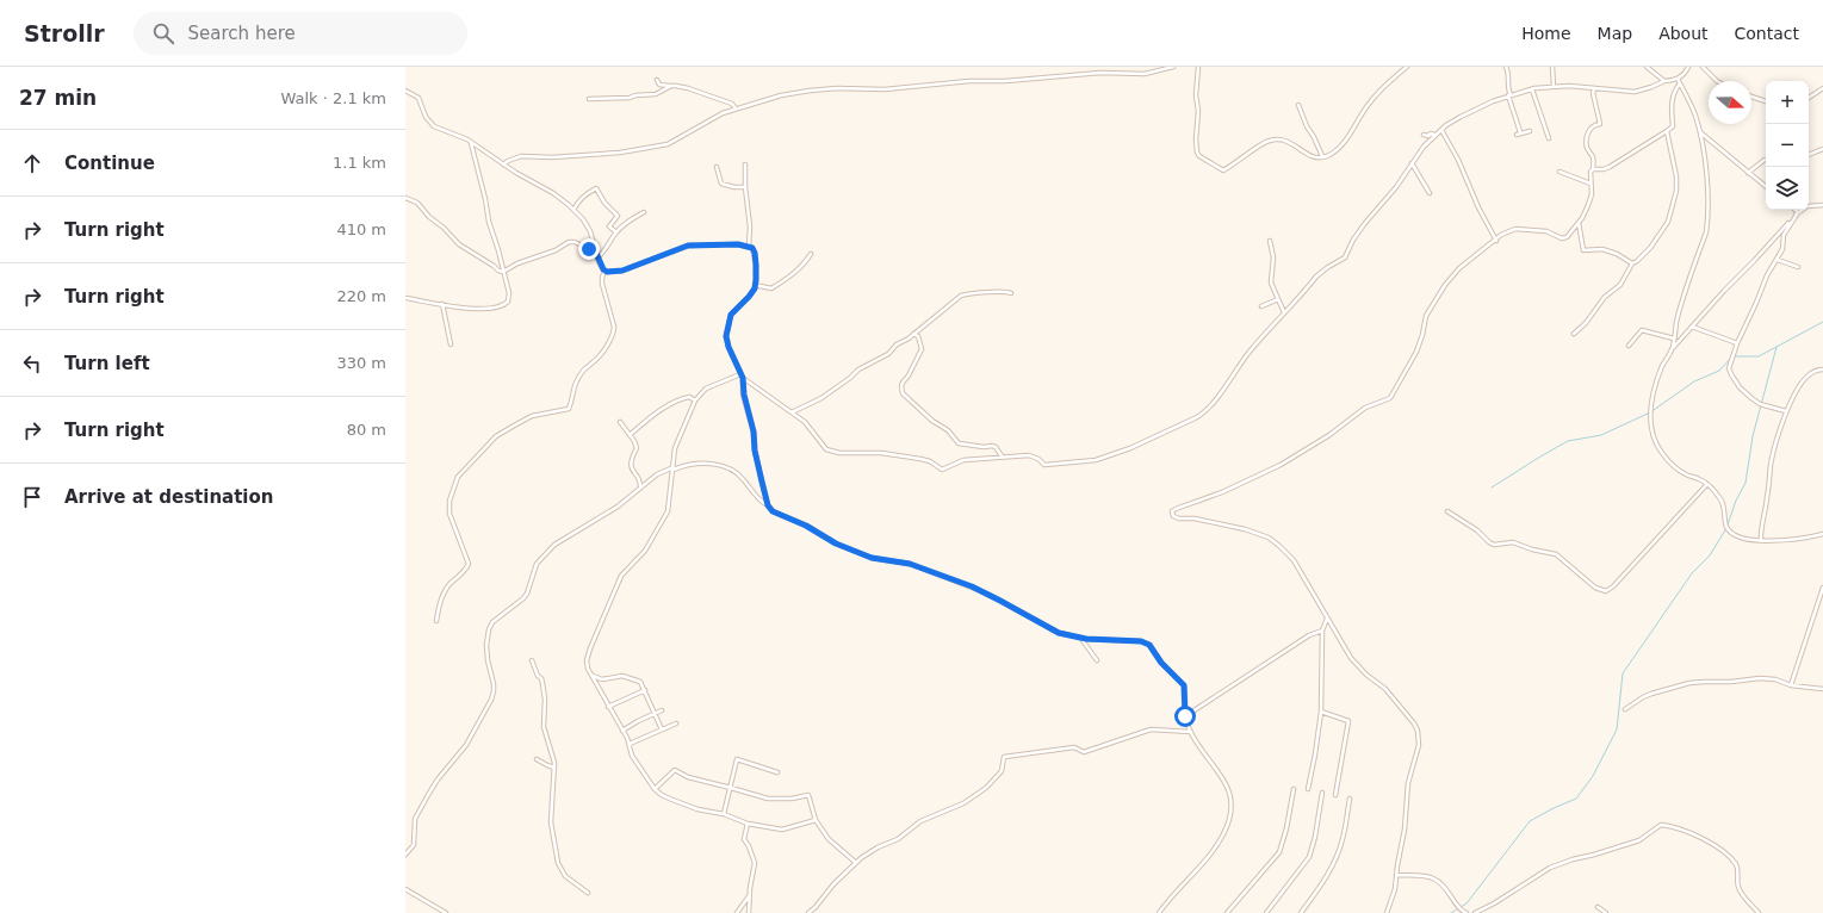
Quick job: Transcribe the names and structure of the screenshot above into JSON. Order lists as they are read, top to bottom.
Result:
{
  "north": "right",
  "page": {
    "header": "Strollr",
    "search": "Search here",
    "nav": [
      "Home",
      "Map",
      "About",
      "Contact"
    ],
    "heading": ["27 min", "Walk · 2.1 km"],
    "map_buttons": ["+", "−"],
    "list": [
      ["Continue", "1.1 km"],
      ["Turn right", "410 m"],
      ["Turn right", "220 m"],
      ["Turn left", "330 m"],
      ["Turn right", "80 m"],
      "Arrive at destination"
    ]
  }
}
